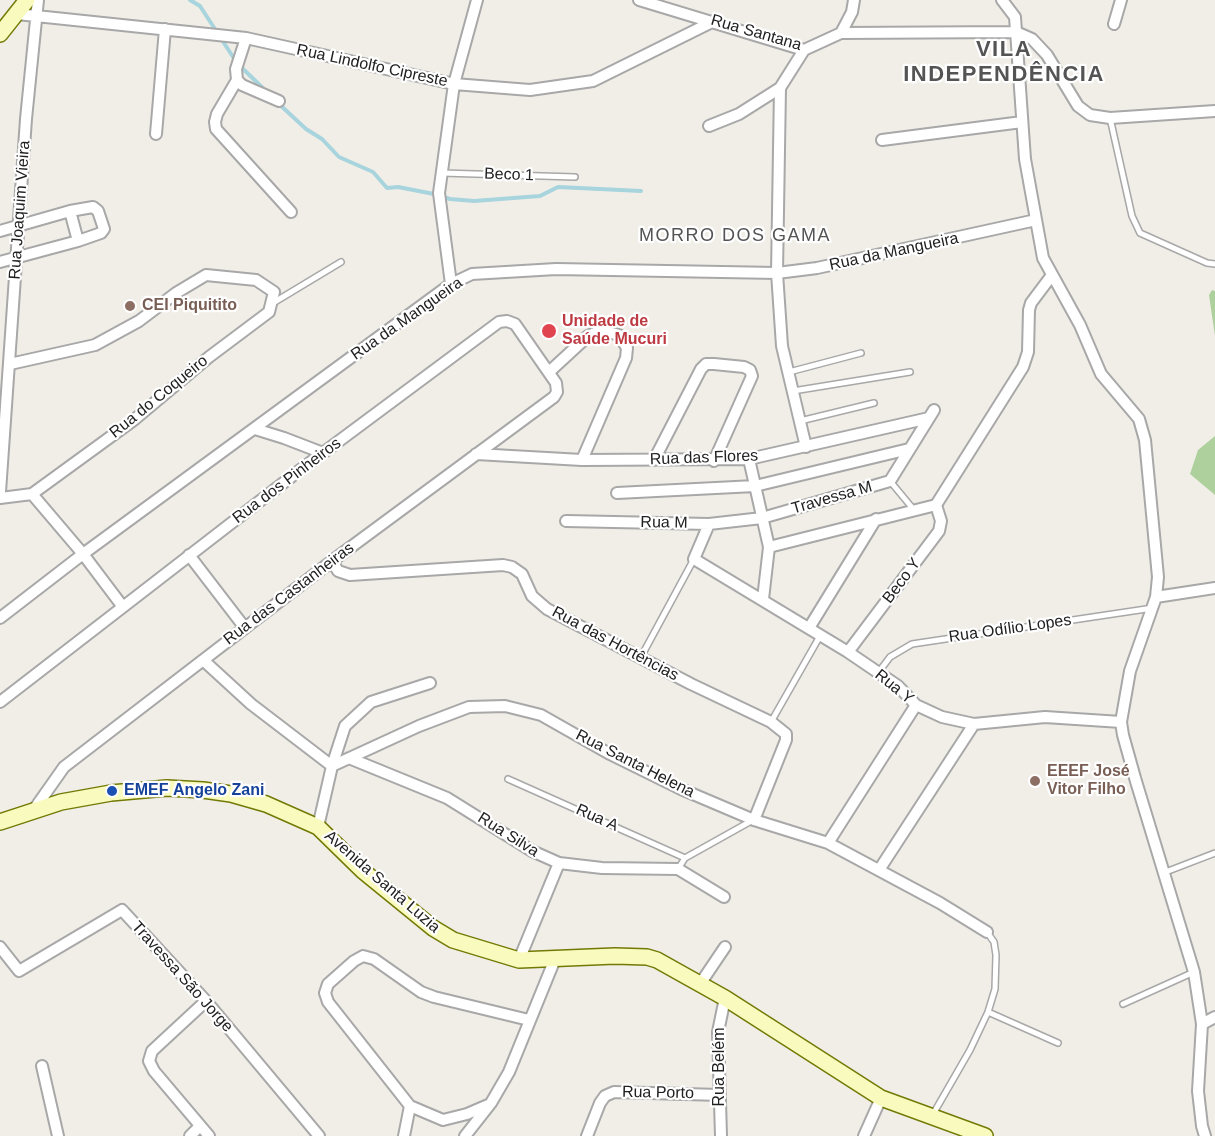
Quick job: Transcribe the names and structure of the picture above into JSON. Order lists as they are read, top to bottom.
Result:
{
  "streets": {
    "street": [
      "Rua Santana",
      "Rua Lindolfo Cipreste",
      "Rua Joaquim Vieira",
      "Rua da Mangueira",
      "Rua do Coqueiro",
      "Rua das Flores",
      "Rua dos Pinheiros",
      "Travessa M",
      "Rua M",
      "Beco Y",
      "Rua das Castanheiras",
      "Rua Odílio Lopes",
      "Rua das Hortências",
      "Rua Y",
      "Rua Santa Helena",
      "Rua Silva",
      "Avenida Santa Luzia",
      "Travessa São Jorge",
      "Rua Belém",
      "Rua Porto"
    ],
    "lane": ["Beco 1", "Rua A"]
  },
  "crossings": [
    ["Rua Santana", "Rua Lindolfo Cipreste"],
    ["Rua Lindolfo Cipreste", "Rua Joaquim Vieira"],
    ["Rua Joaquim Vieira", "Rua do Coqueiro"],
    ["Rua das Flores", "Travessa M"],
    ["Rua das Flores", "Rua das Castanheiras"],
    ["Rua dos Pinheiros", "Rua das Castanheiras"],
    ["Travessa M", "Rua M"],
    ["Beco Y", "Rua Y"],
    ["Rua das Castanheiras", "Rua das Hortências"],
    ["Rua das Castanheiras", "Avenida Santa Luzia"],
    ["Rua Odílio Lopes", "Rua Y"],
    ["Rua Santa Helena", "Rua Silva"],
    ["Avenida Santa Luzia", "Rua Belém"],
    ["Rua Belém", "Rua Porto"]
  ],
  "districts": ["VILA INDEPENDÊNCIA", "MORRO DOS GAMA"],
  "places": [
    "CEI Piquitito",
    "Unidade de Saúde Mucuri",
    "EEEF José Vitor Filho",
    "EMEF Angelo Zani"
  ]
}
